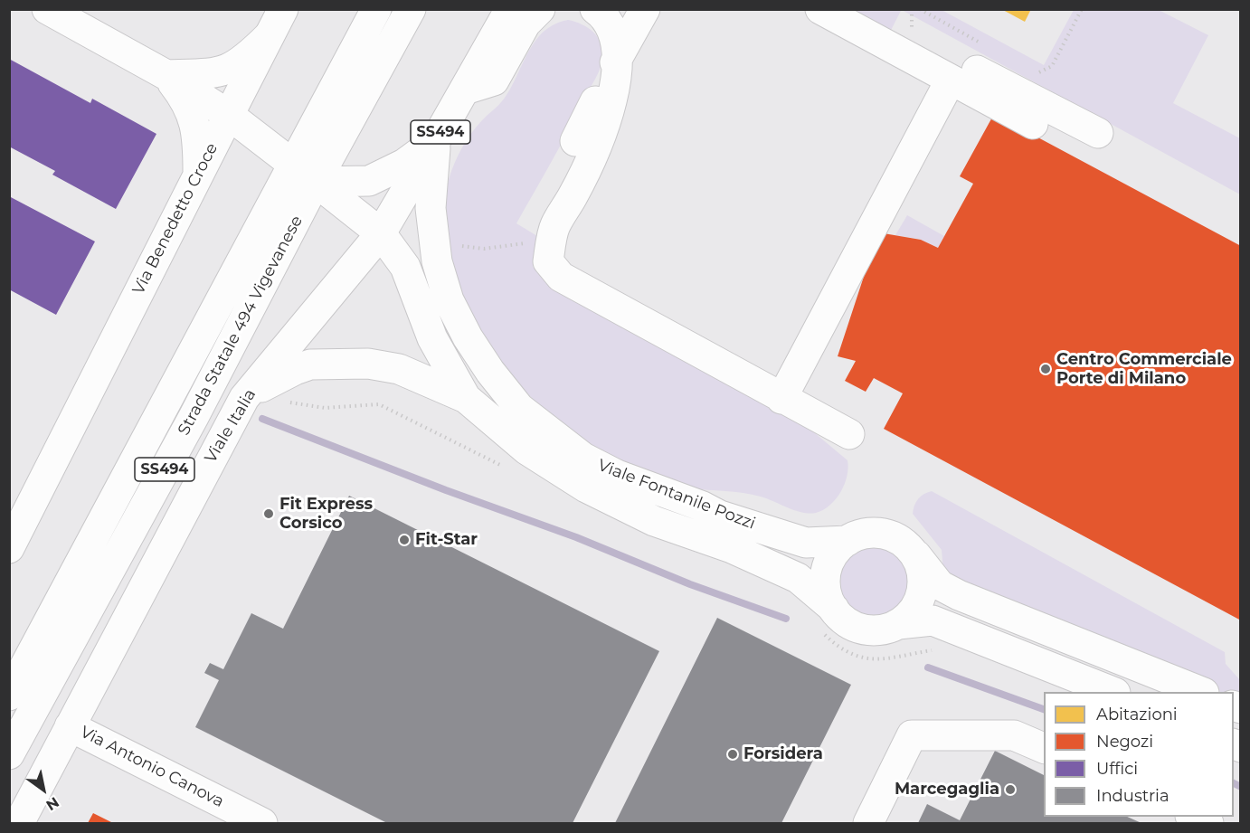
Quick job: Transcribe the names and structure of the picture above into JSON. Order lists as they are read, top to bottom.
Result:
{
  "streets": {
    "street": [
      "SS494",
      "Via Benedetto Croce",
      "Strada Statale 494 Vigevanese",
      "Viale Italia",
      "Viale Fontanile Pozzi",
      "Via Antonio Canova"
    ]
  },
  "crossings": [
    ["SS494", "Strada Statale 494 Vigevanese"],
    ["SS494", "Viale Italia"],
    ["SS494", "Viale Fontanile Pozzi"],
    ["Viale Italia", "Viale Fontanile Pozzi"],
    ["Viale Italia", "Via Antonio Canova"]
  ],
  "places": [
    "Centro Commerciale Porte di Milano",
    "Fit Express Corsico",
    "Fit-Star",
    "Forsidera",
    "Marcegaglia"
  ],
  "legend": [
    "Abitazioni",
    "Negozi",
    "Uffici",
    "Industria"
  ],
  "north": "bottom right"
}
